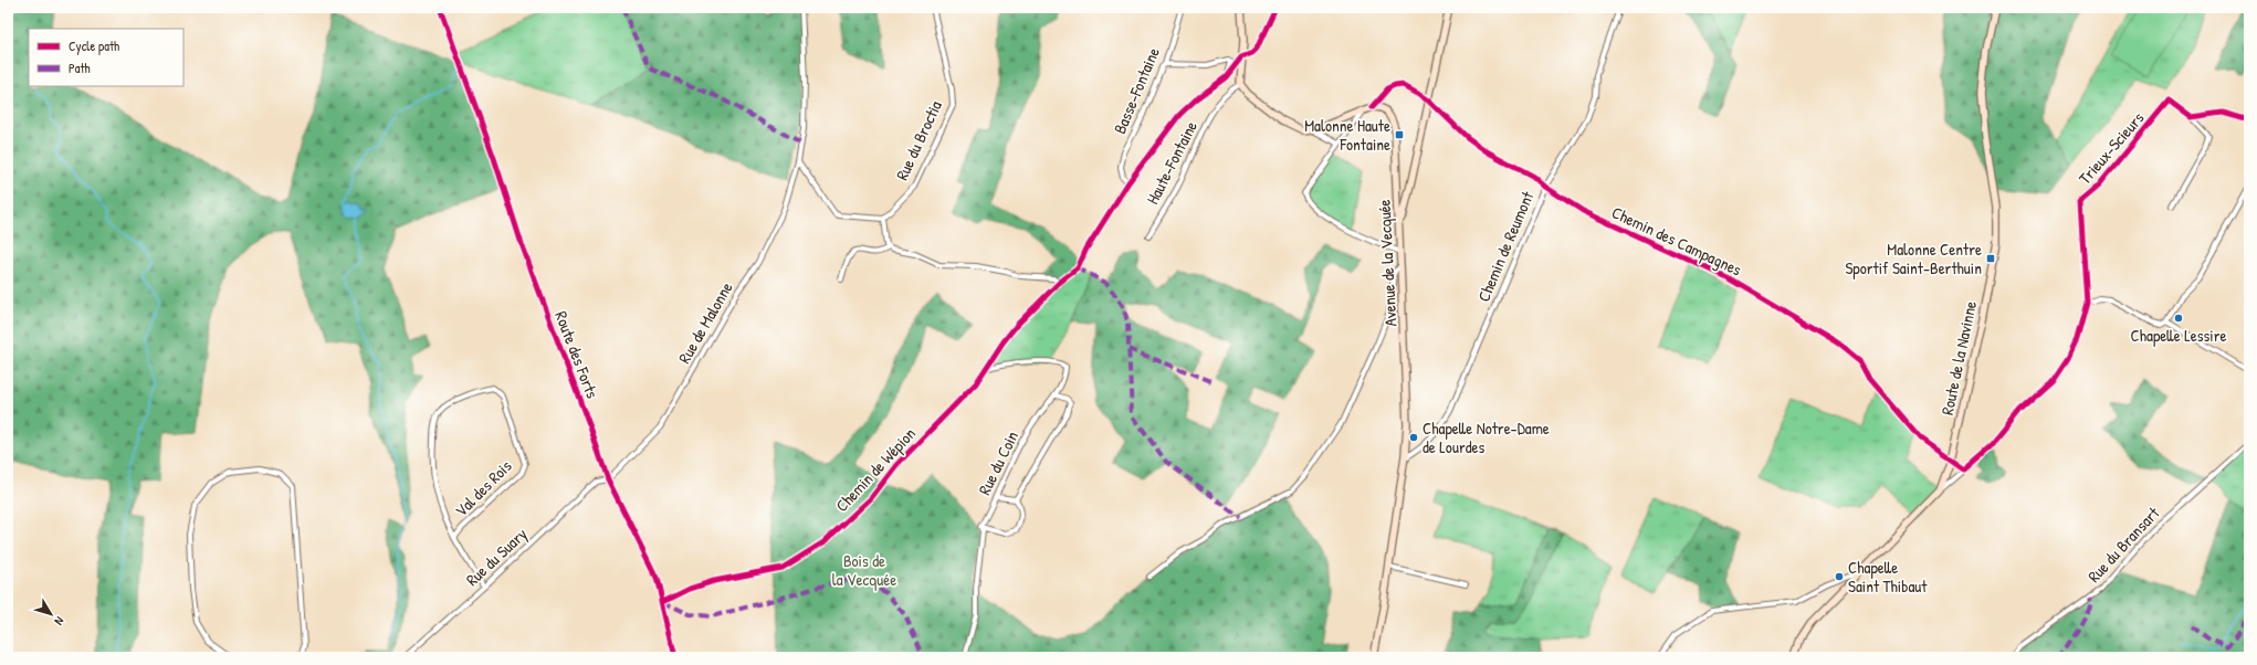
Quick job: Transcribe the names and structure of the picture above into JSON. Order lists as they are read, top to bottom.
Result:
{
  "streets": {
    "street": [
      "Basse-Fontaine",
      "Rue du Broctia",
      "Trieux-Scieurs",
      "Haute-Fontaine",
      "Chemin des Campagnes",
      "Chemin de Reumont",
      "Avenue de la Vecquée",
      "Rue de Malonne",
      "Route des Forts",
      "Route de la Navinne",
      "Rue du Coin",
      "Chemin de Wépion",
      "Val des Rois",
      "Rue du Bransart",
      "Rue du Suary"
    ]
  },
  "crossings": [
    ["Chemin des Campagnes", "Chemin de Reumont"],
    ["Chemin des Campagnes", "Avenue de la Vecquée"],
    ["Chemin des Campagnes", "Route de la Navinne"],
    ["Chemin de Reumont", "Avenue de la Vecquée"],
    ["Rue de Malonne", "Route des Forts"],
    ["Rue de Malonne", "Rue du Suary"],
    ["Route des Forts", "Chemin de Wépion"],
    ["Route des Forts", "Rue du Suary"],
    ["Rue du Coin", "Chemin de Wépion"],
    ["Val des Rois", "Rue du Suary"]
  ],
  "parks": ["Bois de la Vecquée"],
  "places": {
    "transit": ["Malonne Haute Fontaine", "Malonne Centre Sportif Saint-Berthuin"],
    "other": ["Chapelle Lessire", "Chapelle Notre-Dame de Lourdes", "Chapelle Saint Thibaut"]
  },
  "legend": ["Cycle path", "Path"],
  "north": "bottom right"
}
